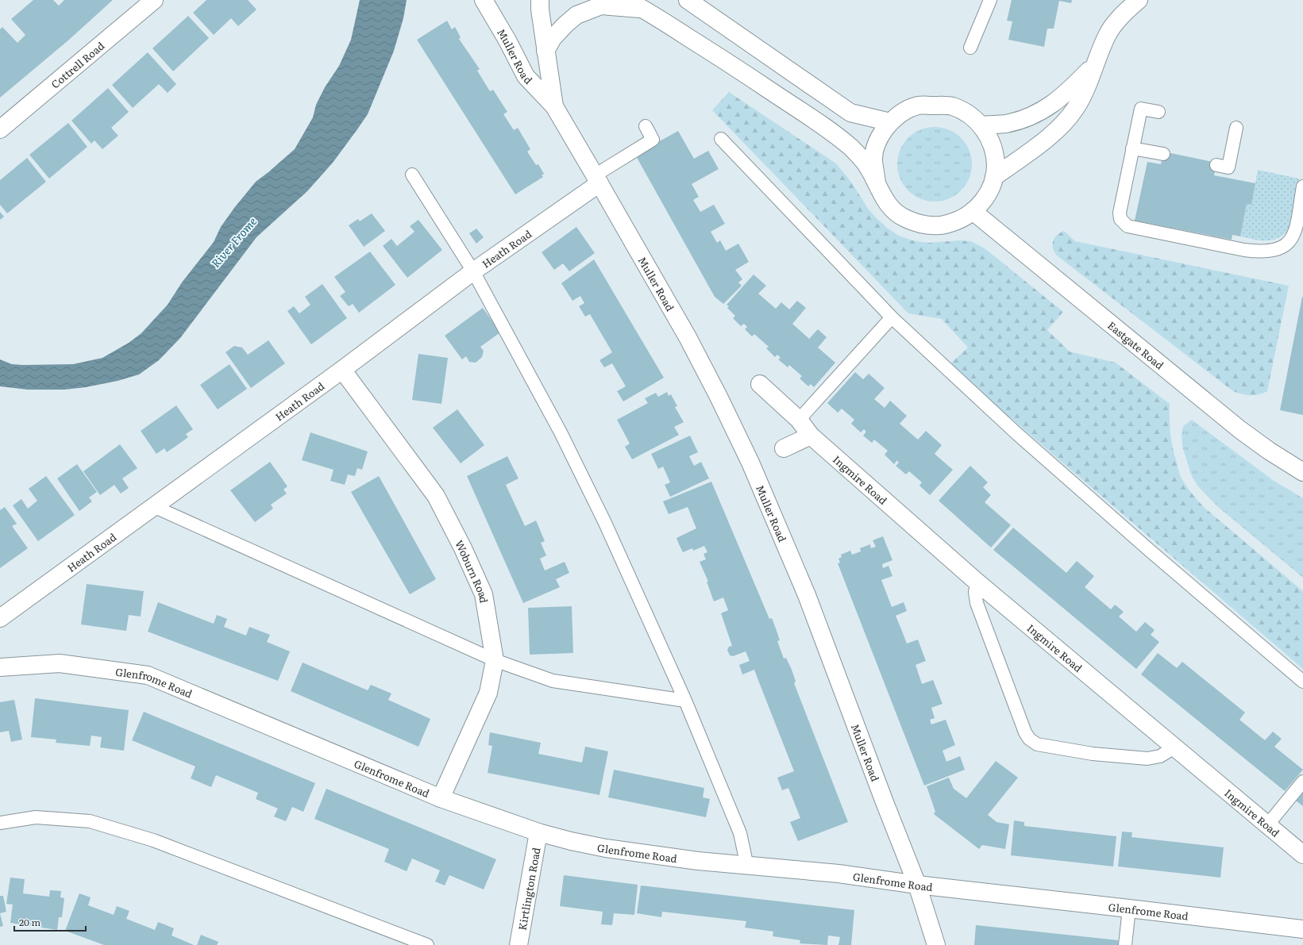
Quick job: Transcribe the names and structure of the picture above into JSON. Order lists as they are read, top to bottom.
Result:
{
  "streets": {
    "street": [
      "Muller Road",
      "Cottrell Road",
      "Heath Road",
      "Eastgate Road",
      "Ingmire Road",
      "Woburn Road",
      "Glenfrome Road",
      "Kirtlington Road"
    ]
  },
  "crossings": [
    ["Muller Road", "Heath Road"],
    ["Muller Road", "Glenfrome Road"],
    ["Heath Road", "Woburn Road"],
    ["Woburn Road", "Glenfrome Road"],
    ["Glenfrome Road", "Kirtlington Road"]
  ],
  "water": ["River Frome"],
  "scale_bar": "20 m"
}
